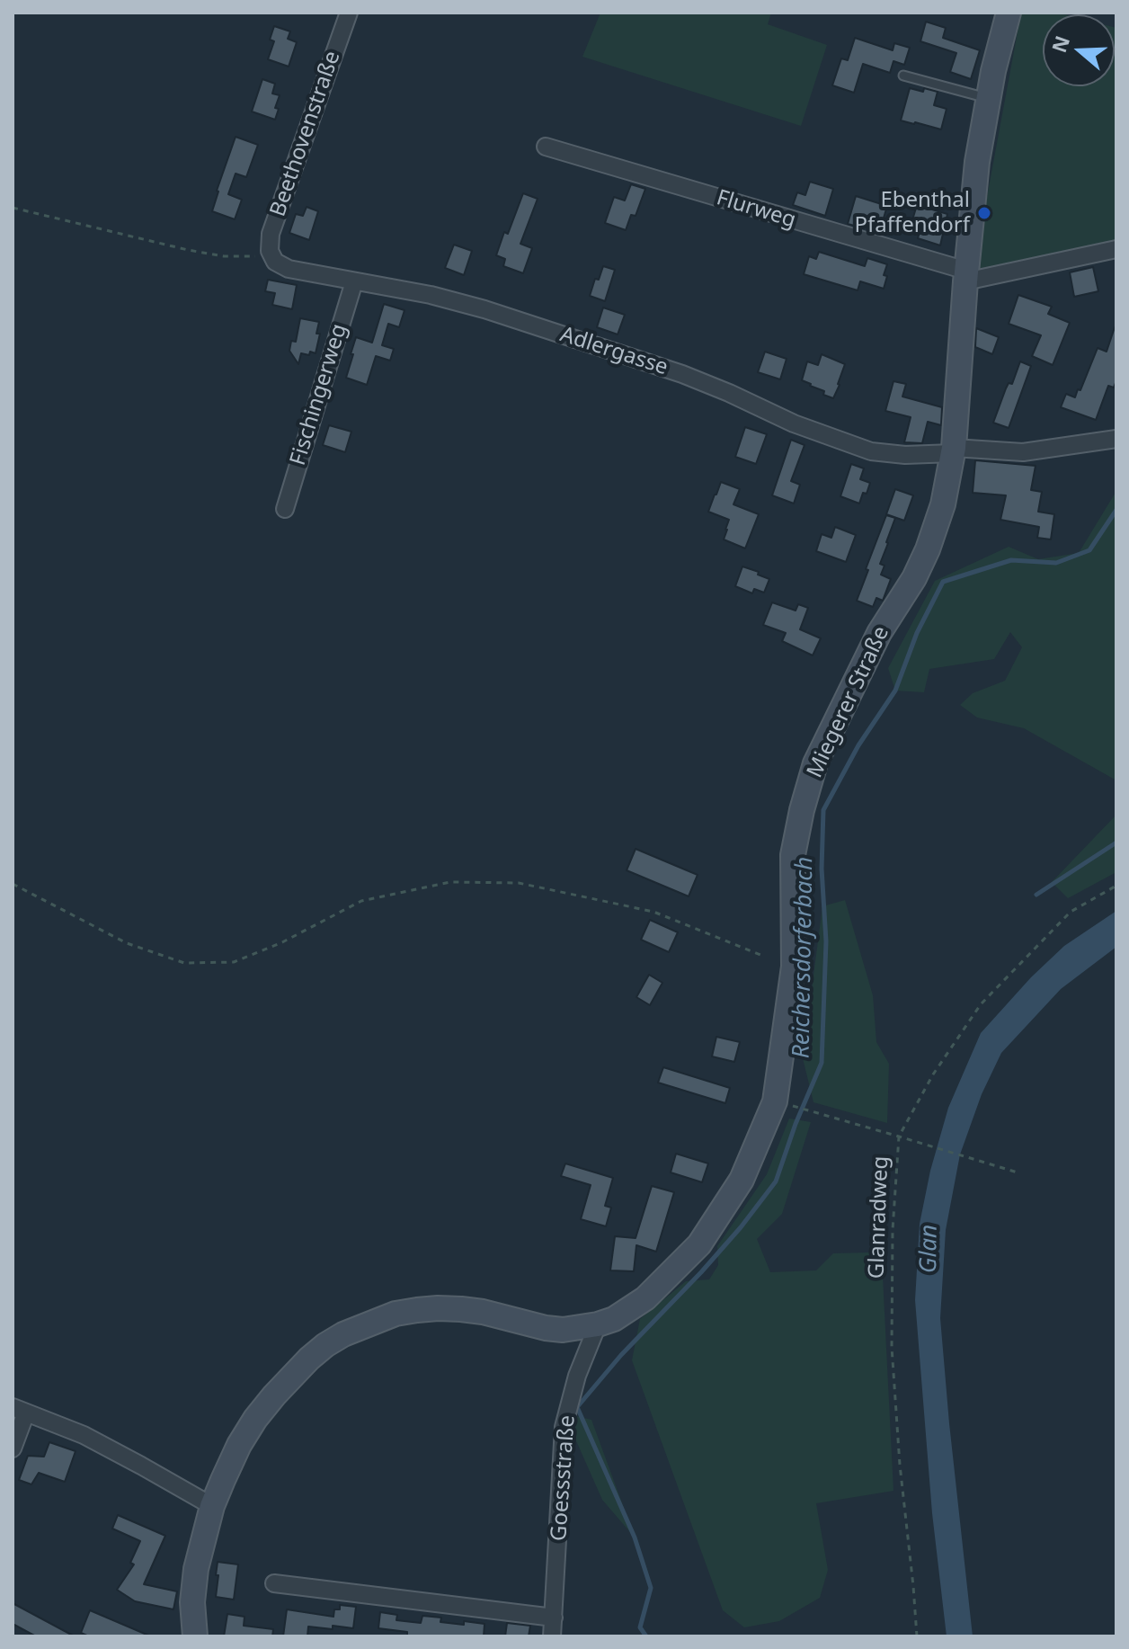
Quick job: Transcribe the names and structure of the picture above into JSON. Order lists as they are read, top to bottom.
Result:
{
  "streets": {
    "main road": ["Miegerer Straße"],
    "street": [
      "Beethovenstraße",
      "Flurweg",
      "Adlergasse",
      "Fischingerweg",
      "Goessstraße"
    ],
    "path": ["Glanradweg"]
  },
  "crossings": [
    ["Beethovenstraße", "Adlergasse"],
    ["Flurweg", "Miegerer Straße"],
    ["Adlergasse", "Fischingerweg"],
    ["Adlergasse", "Miegerer Straße"],
    ["Miegerer Straße", "Goessstraße"]
  ],
  "water": ["Reichersdorferbach", "Glan"],
  "places": ["Ebenthal Pfaffendorf"],
  "north": "left"
}
